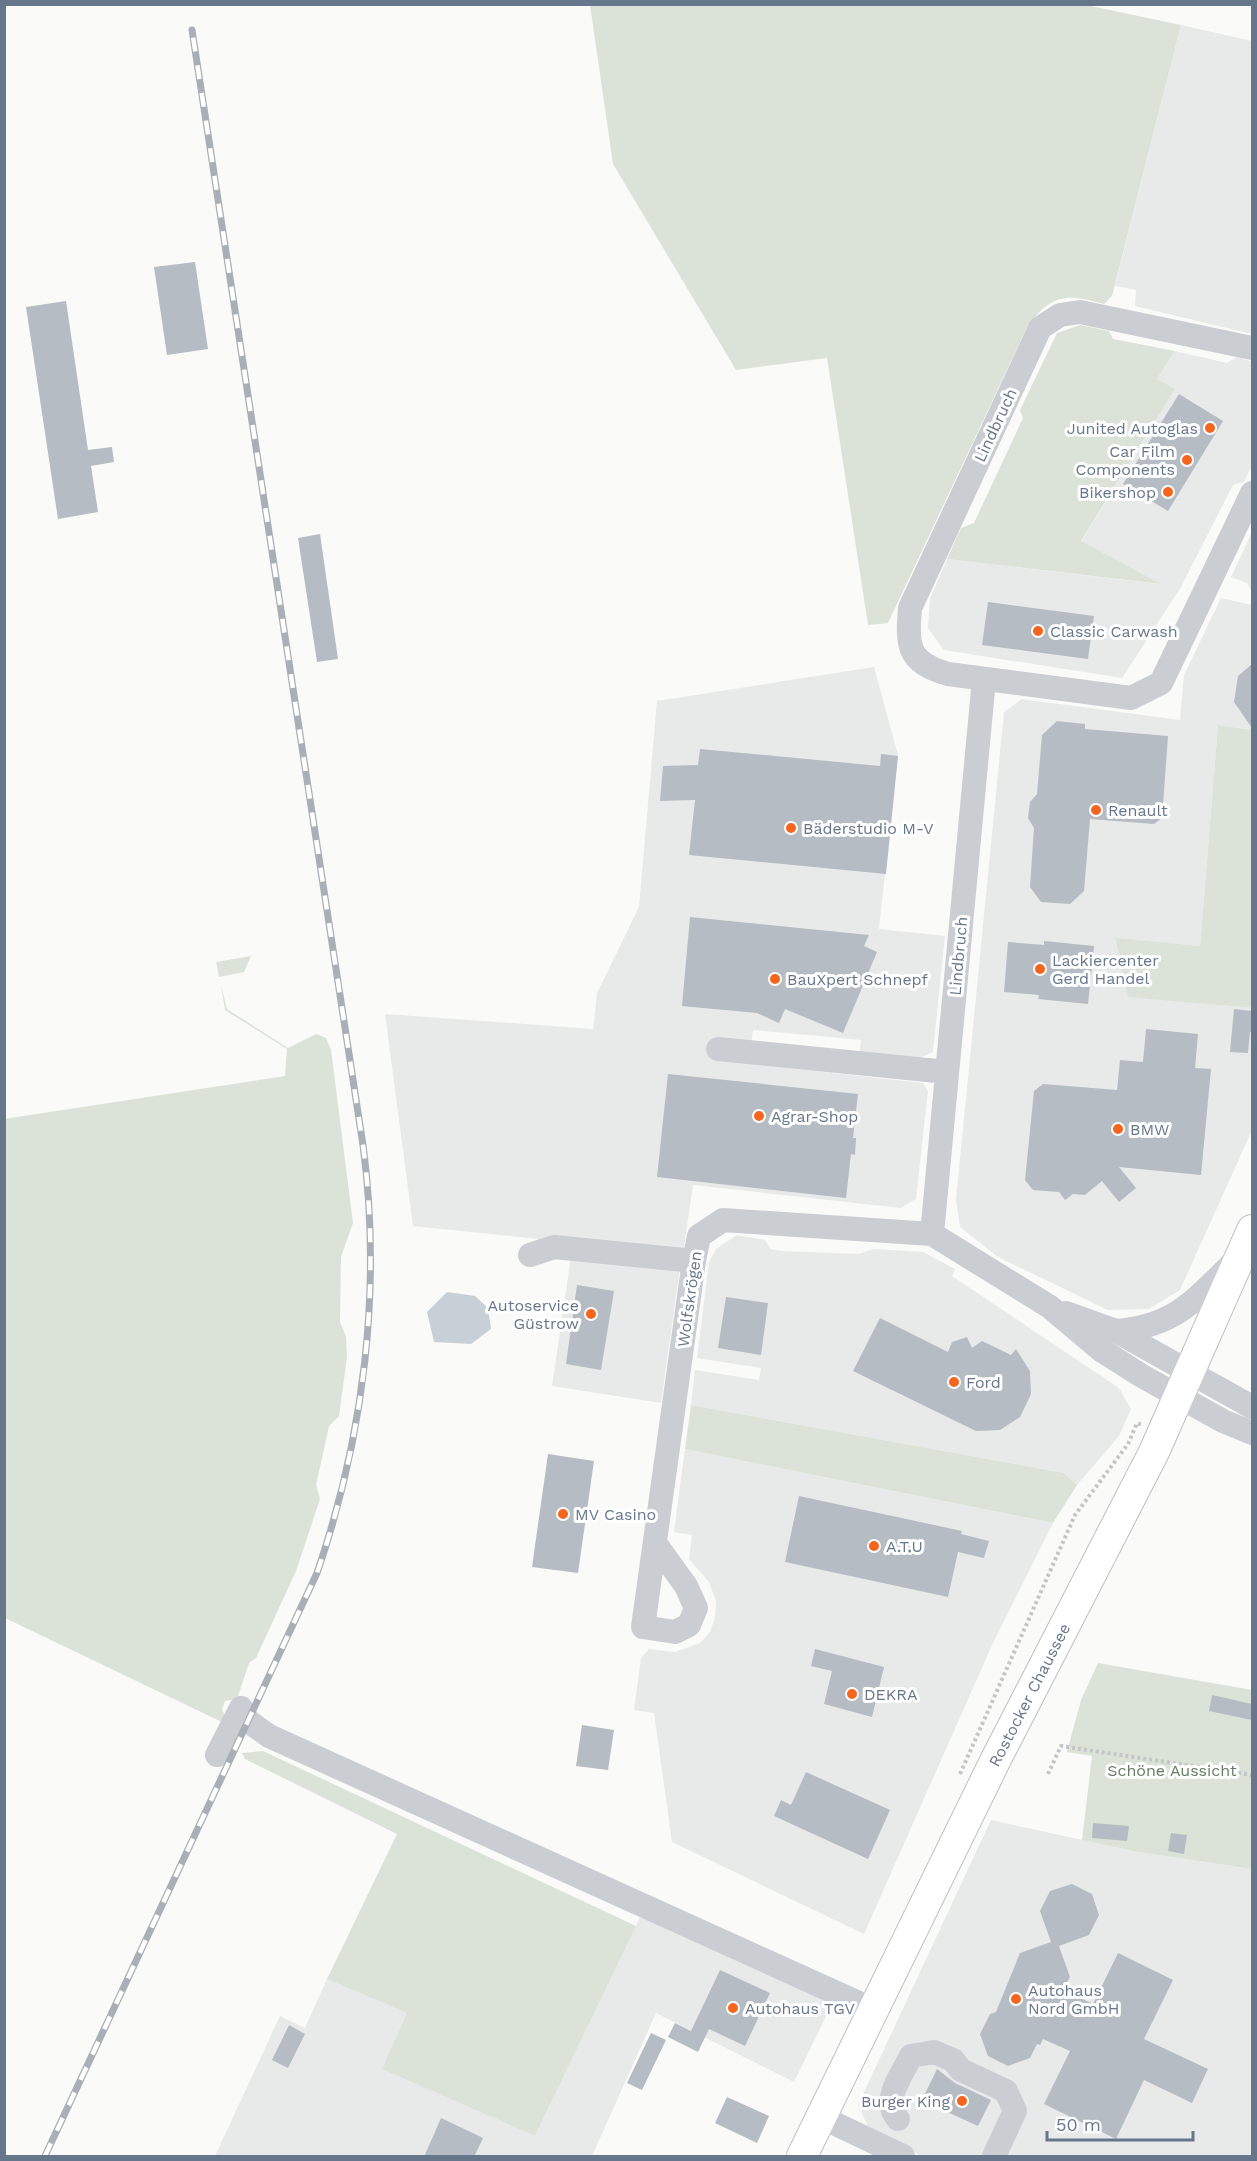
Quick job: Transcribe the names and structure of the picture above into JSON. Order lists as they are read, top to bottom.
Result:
{
  "streets": {
    "main road": ["Rostocker Chaussee"],
    "street": ["Lindbruch", "Wolfskrögen"]
  },
  "crossings": [
    ["Lindbruch", "Wolfskrögen"],
    ["Wolfskrögen", "Rostocker Chaussee"]
  ],
  "parks": ["Schöne Aussicht"],
  "places": [
    "Junited Autoglas",
    "Car Film Components",
    "Bikershop",
    "Classic Carwash",
    "Renault",
    "Bäderstudio M-V",
    "Lackiercenter Gerd Handel",
    "BauXpert Schnepf",
    "Agrar-Shop",
    "BMW",
    "Autoservice Güstrow",
    "Ford",
    "MV Casino",
    "A.T.U",
    "DEKRA",
    "Autohaus Nord GmbH",
    "Autohaus TGV",
    "Burger King"
  ],
  "scale_bar": "50 m"
}
